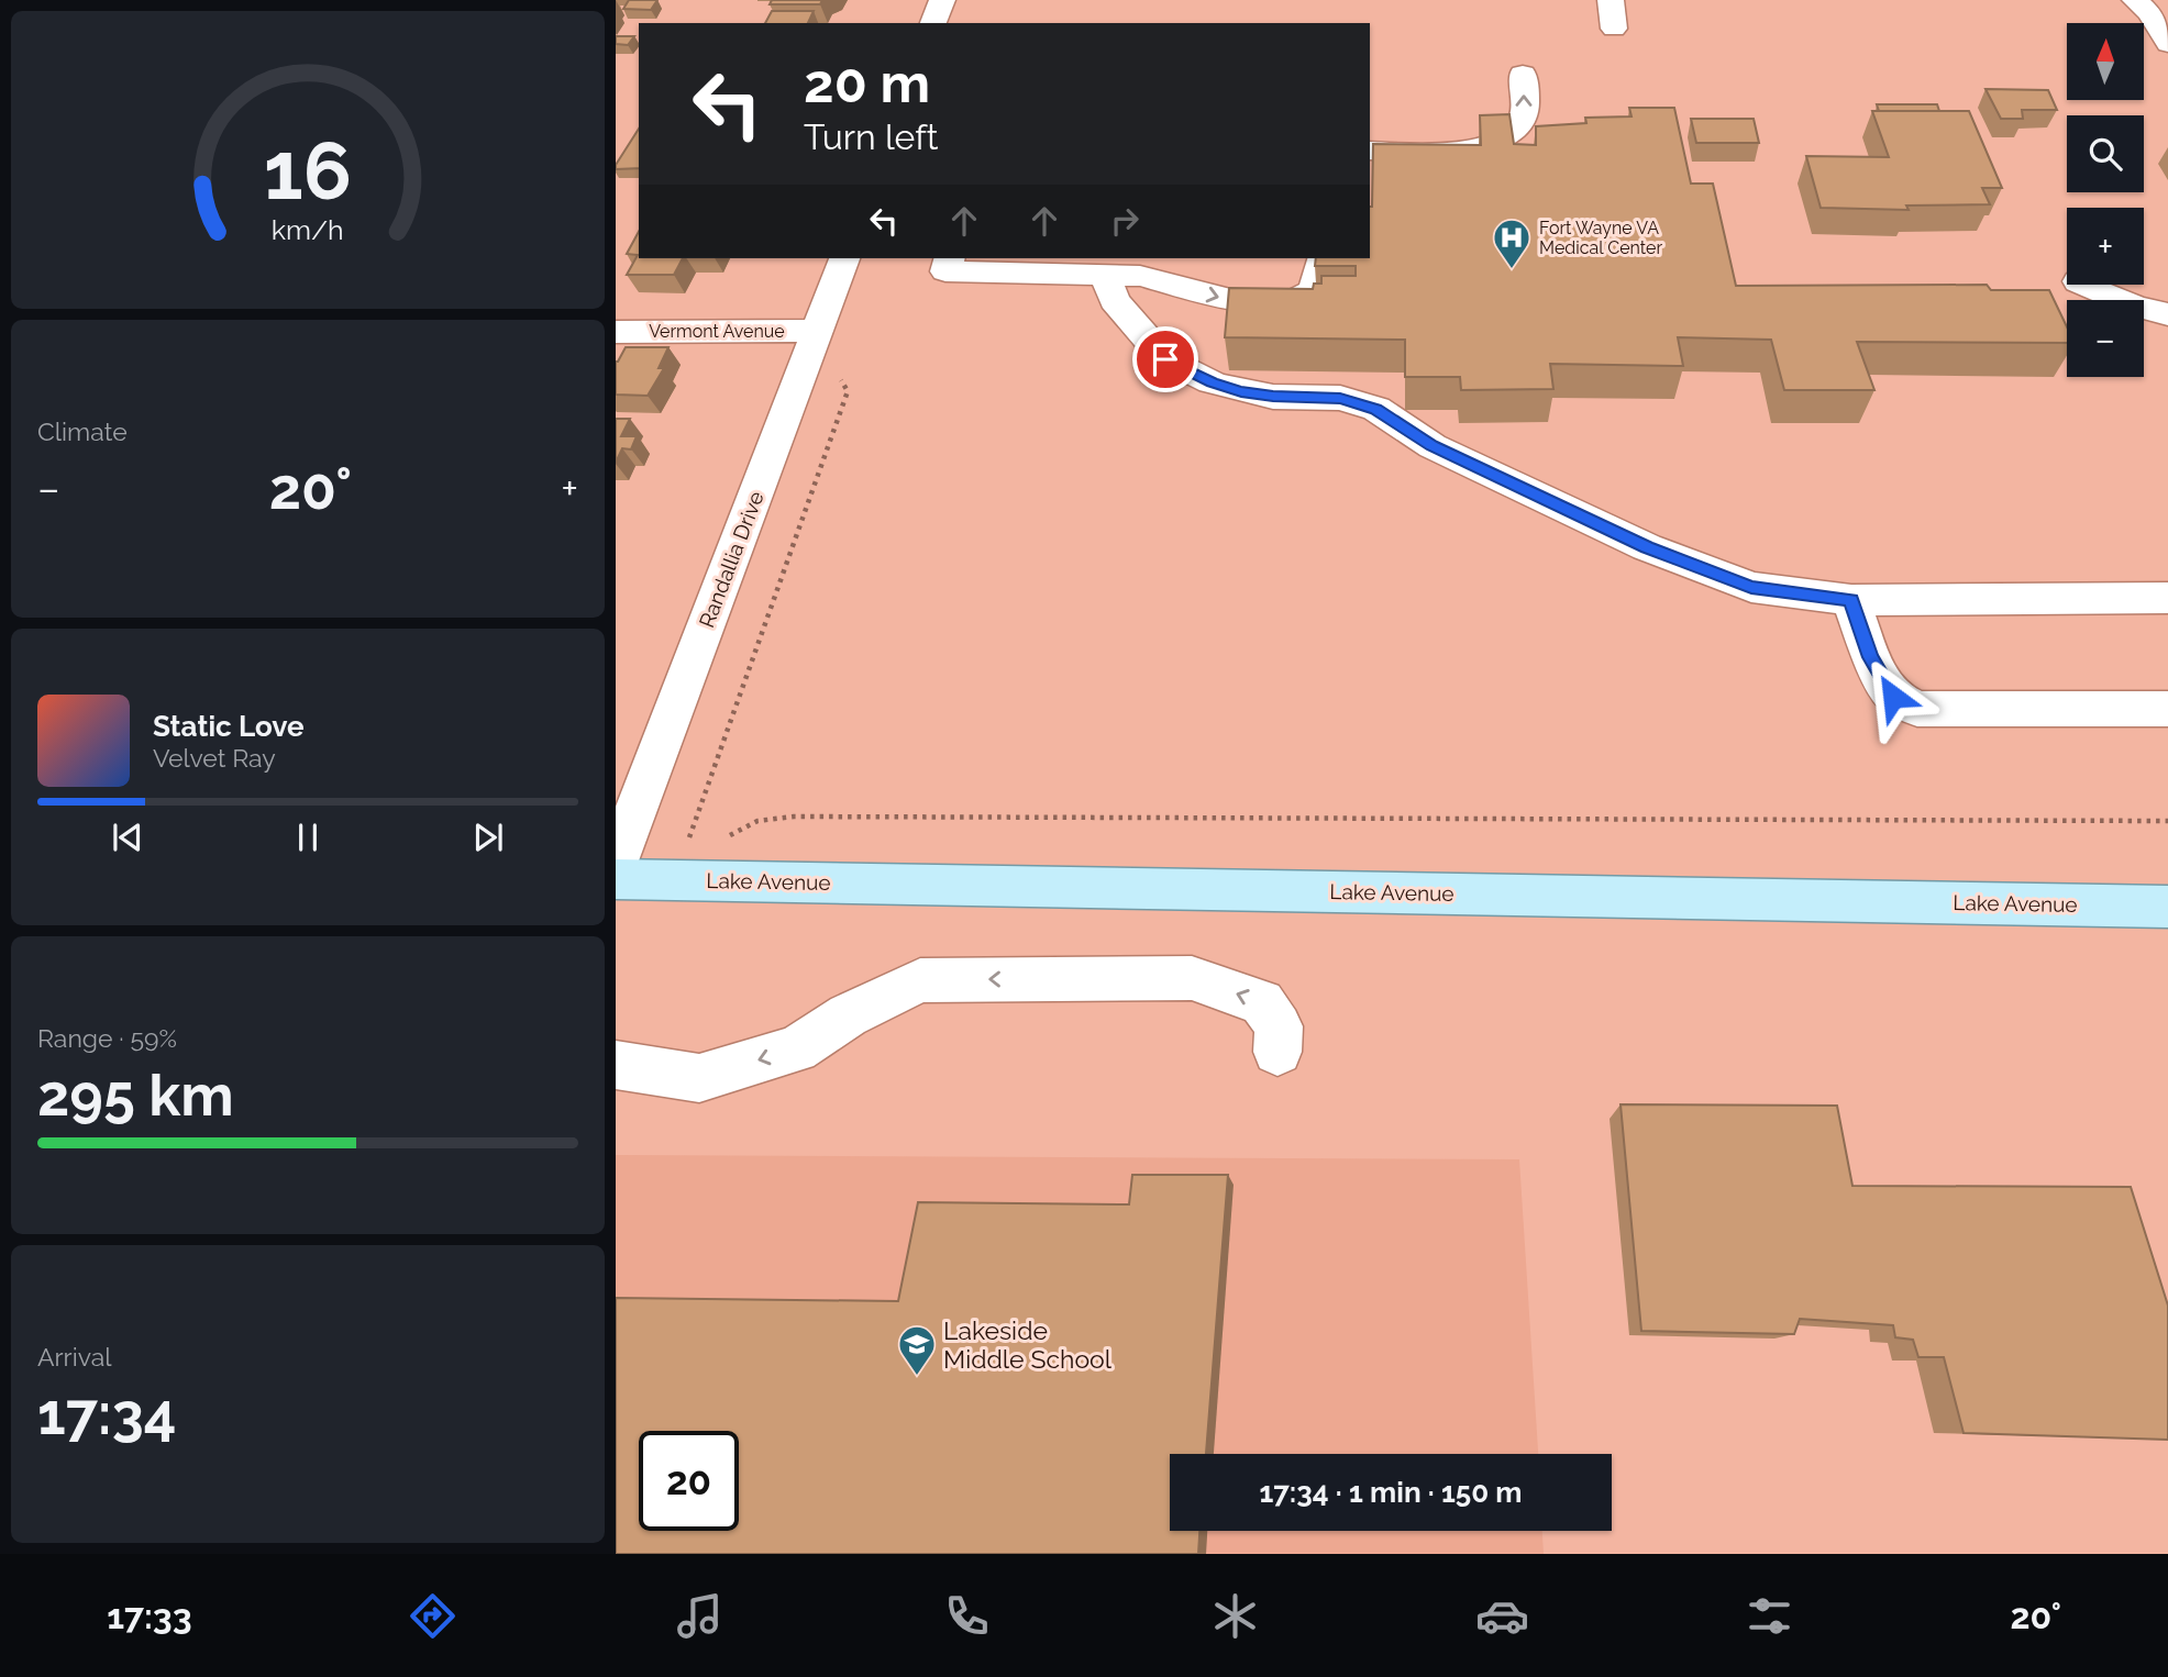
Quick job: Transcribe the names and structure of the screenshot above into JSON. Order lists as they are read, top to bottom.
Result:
{
  "streets": {
    "main road": ["Lake Avenue"],
    "street": ["Vermont Avenue", "Randallia Drive"]
  },
  "crossings": [
    ["Vermont Avenue", "Randallia Drive"]
  ],
  "places": {
    "hospital": ["Fort Wayne VA Medical Center"],
    "school or university": ["Lakeside Middle School"]
  },
  "north": "top",
  "page": {
    "map_buttons": ["+", "−"],
    "turn": ["20 m", "Turn left"],
    "tile": [
      "Climate",
      ["Range · 59%", "295 km"],
      ["Arrival", "17:34"]
    ],
    "heat": ["−", "20°", "+"],
    "song": ["Static Love", "Velvet Ray"],
    "limit": "20",
    "trip": "17:34 · 1 min · 150 m",
    "tabs": ["17:33", "20°"],
    "gauge": ["16", "km/h"]
  }
}
